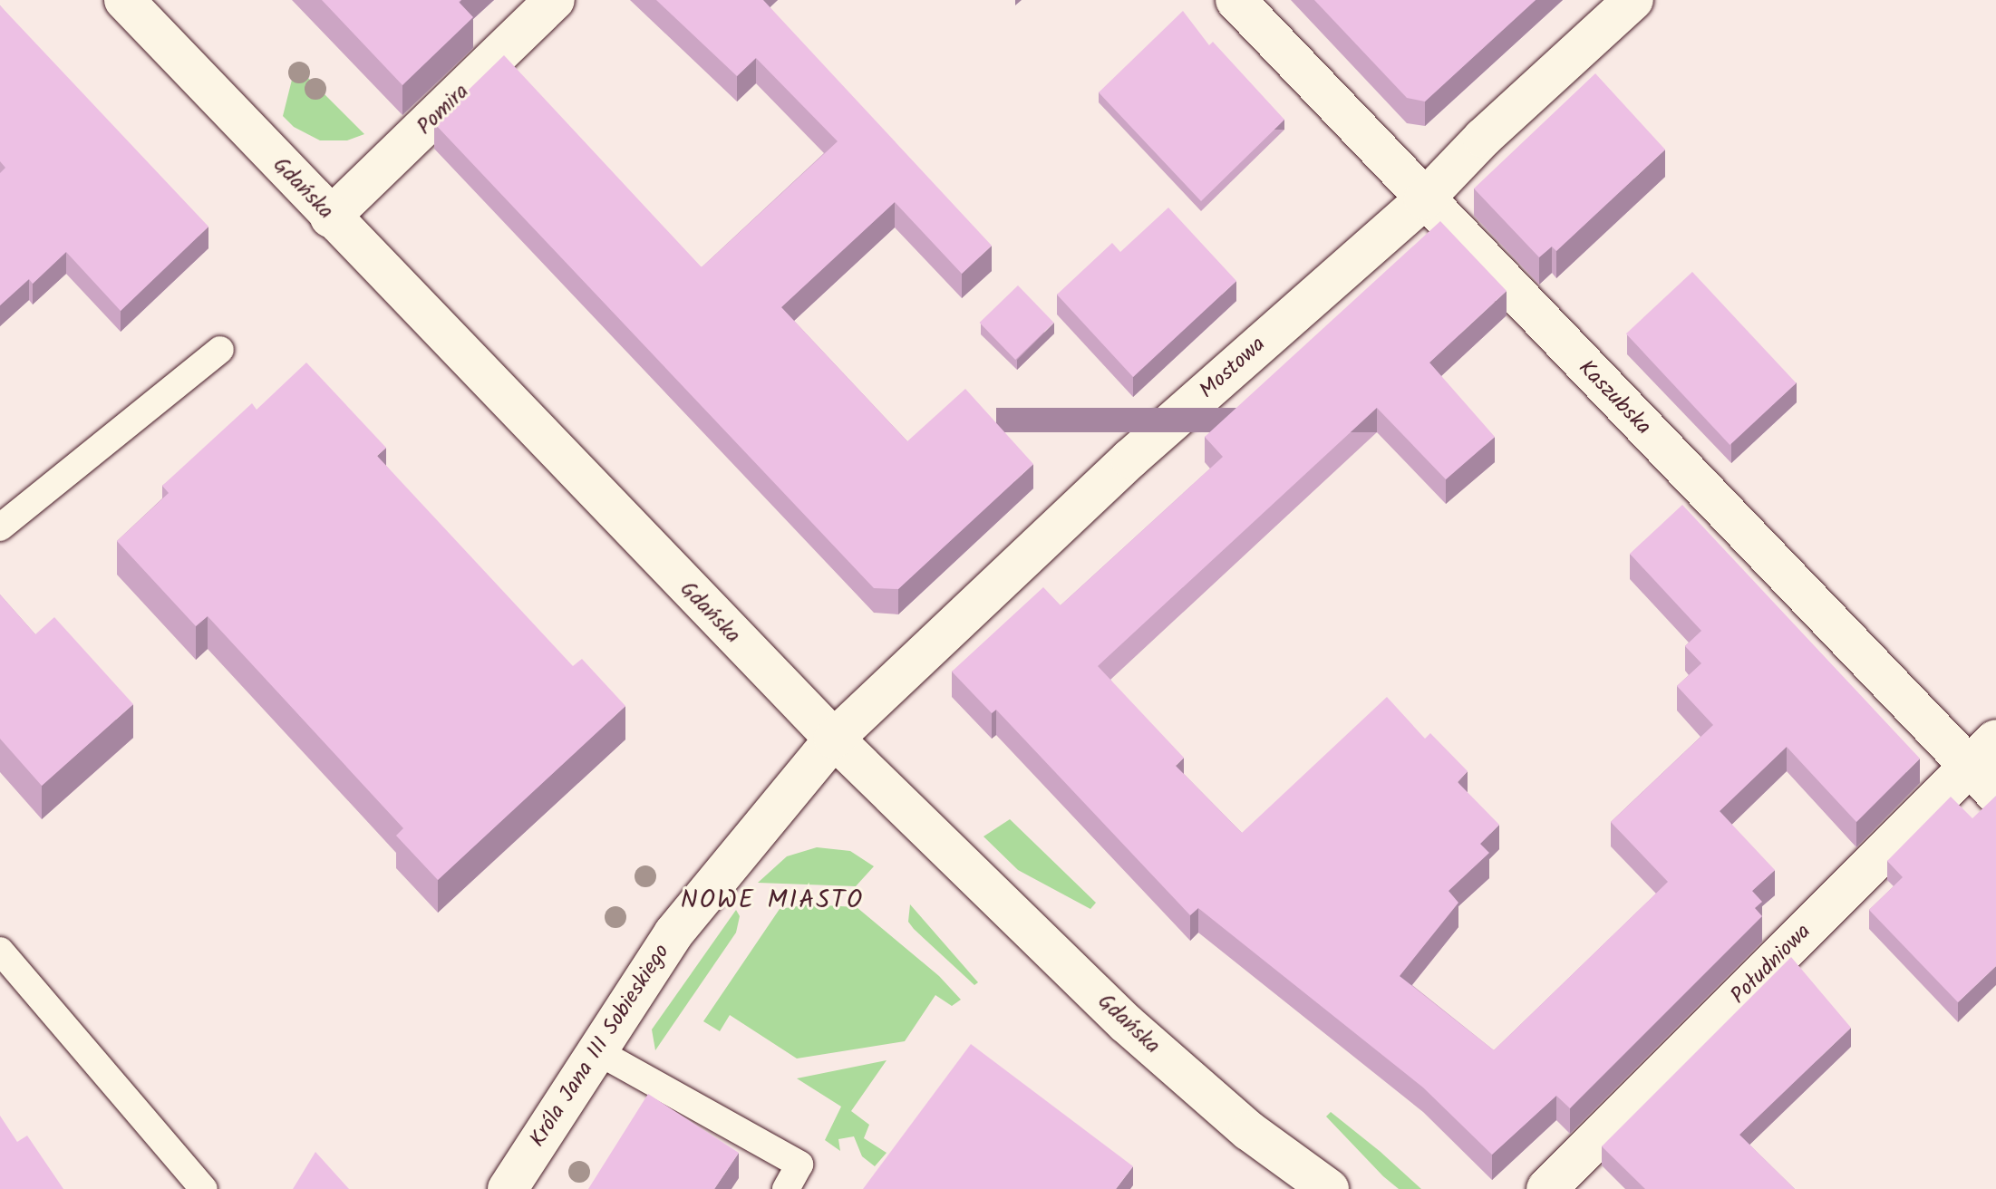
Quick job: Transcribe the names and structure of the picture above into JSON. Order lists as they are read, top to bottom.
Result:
{
  "streets": {
    "street": [
      "Pomira",
      "Gdańska",
      "Mostowa",
      "Kaszubska",
      "Południowa",
      "Króla Jana III Sobieskiego"
    ]
  },
  "crossings": [
    ["Pomira", "Gdańska"],
    ["Gdańska", "Mostowa"],
    ["Gdańska", "Króla Jana III Sobieskiego"],
    ["Mostowa", "Kaszubska"],
    ["Mostowa", "Króla Jana III Sobieskiego"],
    ["Kaszubska", "Południowa"]
  ],
  "districts": ["NOWE MIASTO"]
}
